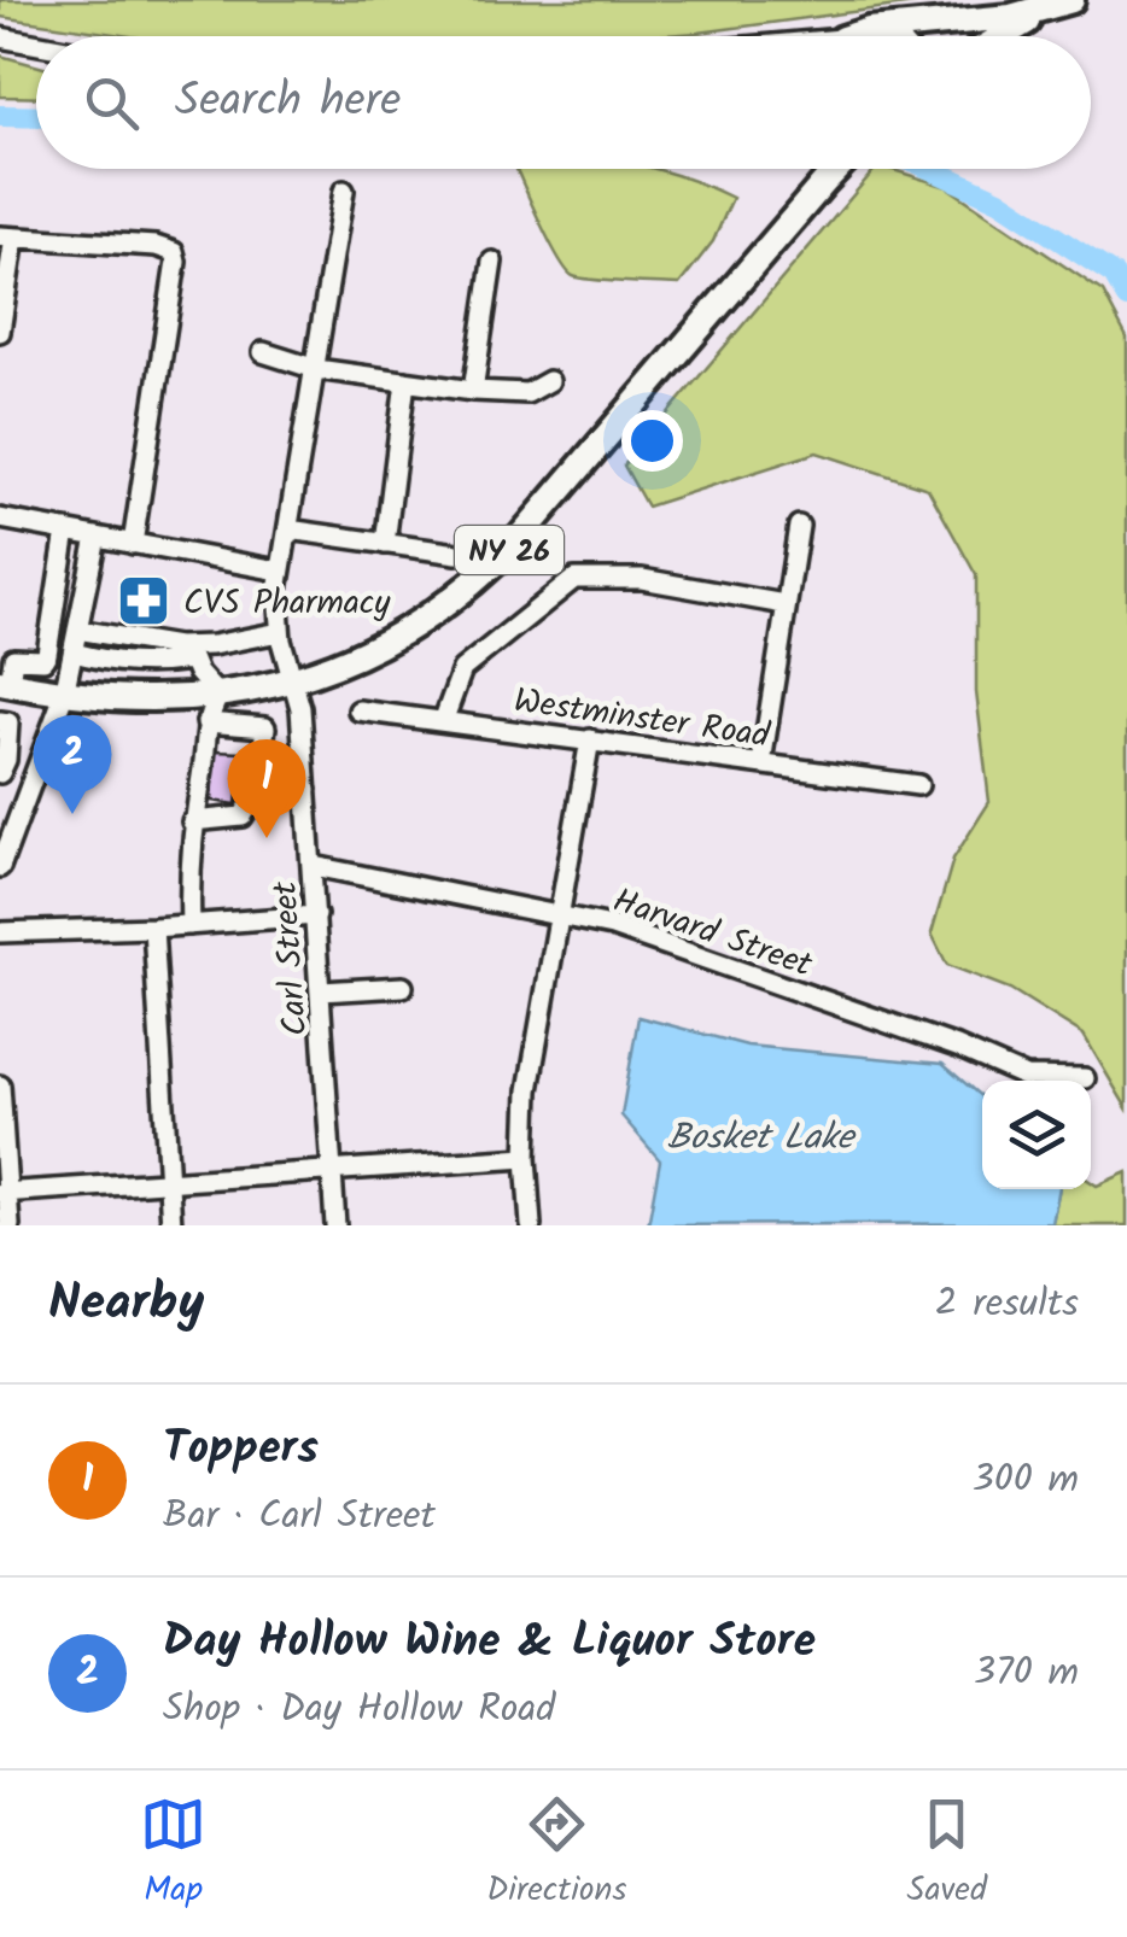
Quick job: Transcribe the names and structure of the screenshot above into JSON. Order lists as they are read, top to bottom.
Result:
{
  "streets": {
    "main road": ["NY 26"],
    "street": ["Westminster Road", "Harvard Street", "Carl Street"]
  },
  "crossings": [
    ["NY 26", "Carl Street"],
    ["Harvard Street", "Carl Street"]
  ],
  "water": ["Bosket Lake"],
  "places": {
    "pharmacy": ["CVS Pharmacy"]
  },
  "page": {
    "search": "Search here",
    "pins": ["2", "1"],
    "heading": ["Nearby", "2 results"],
    "list": [
      {
        "mark": "1",
        "name": "Toppers",
        "note": "Bar · Carl Street",
        "value": "300 m"
      },
      {
        "mark": "2",
        "name": "Day Hollow Wine & Liquor Store",
        "note": "Shop · Day Hollow Road",
        "value": "370 m"
      }
    ],
    "nav": ["Map", "Directions", "Saved"]
  }
}
